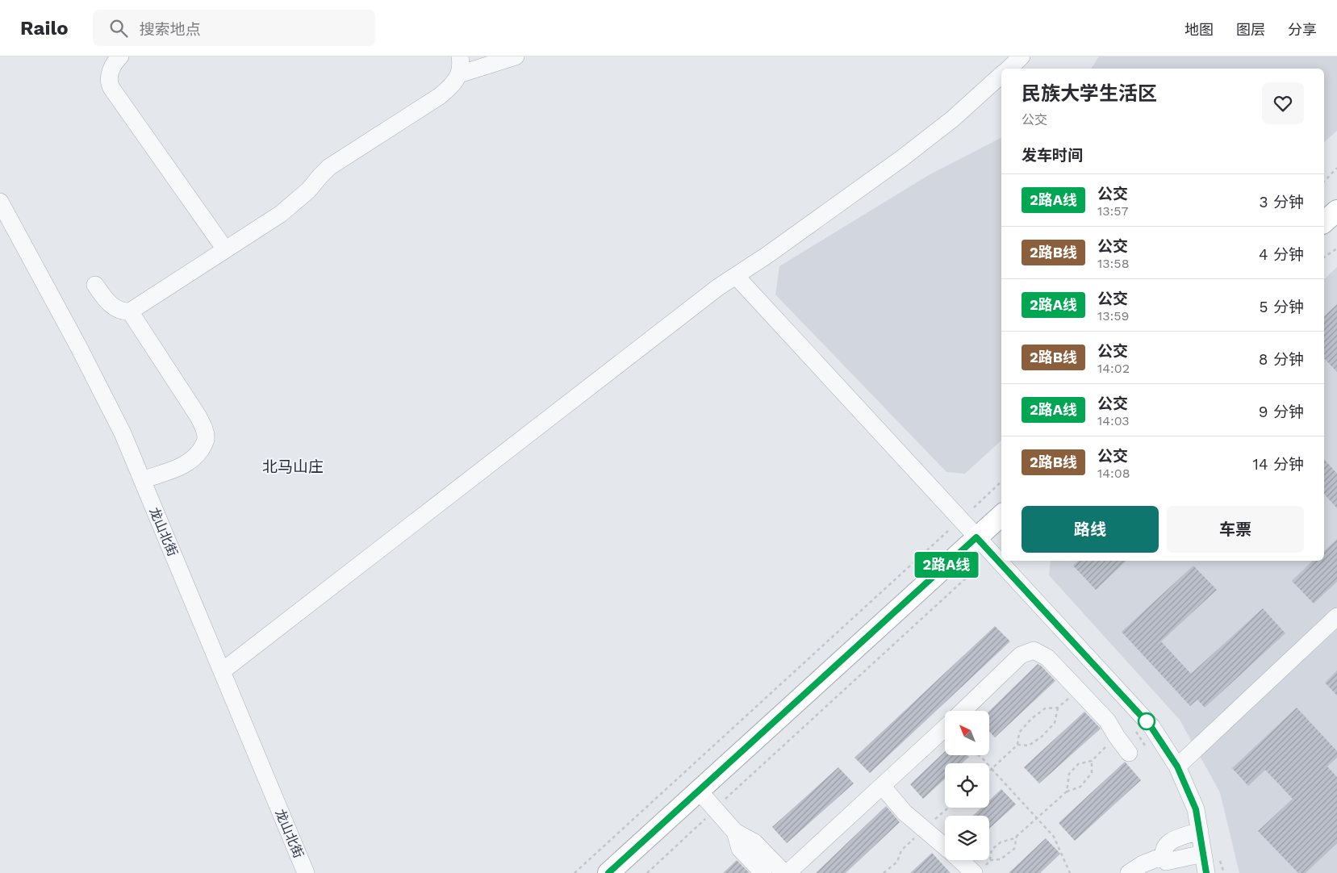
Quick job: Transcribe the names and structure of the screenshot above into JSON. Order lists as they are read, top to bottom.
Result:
{
  "streets": {
    "street": ["龙山北街"]
  },
  "districts": ["北马山庄"],
  "lines": ["bus line 2路A线"],
  "north": "top left",
  "page": {
    "header": "Railo",
    "search": "搜索地点",
    "nav": ["地图", "图层", "分享"],
    "on_map": "2路A线",
    "heading": [
      ["民族大学生活区", "公交"],
      "发车时间"
    ],
    "list": [
      {
        "mark": "2路A线",
        "name": "公交",
        "note": "13:57",
        "value": "3 分钟"
      },
      {
        "mark": "2路B线",
        "name": "公交",
        "note": "13:58",
        "value": "4 分钟"
      },
      {
        "mark": "2路A线",
        "name": "公交",
        "note": "13:59",
        "value": "5 分钟"
      },
      {
        "mark": "2路B线",
        "name": "公交",
        "note": "14:02",
        "value": "8 分钟"
      },
      {
        "mark": "2路A线",
        "name": "公交",
        "note": "14:03",
        "value": "9 分钟"
      },
      {
        "mark": "2路B线",
        "name": "公交",
        "note": "14:08",
        "value": "14 分钟"
      }
    ],
    "buttons": ["路线", "车票"]
  }
}
